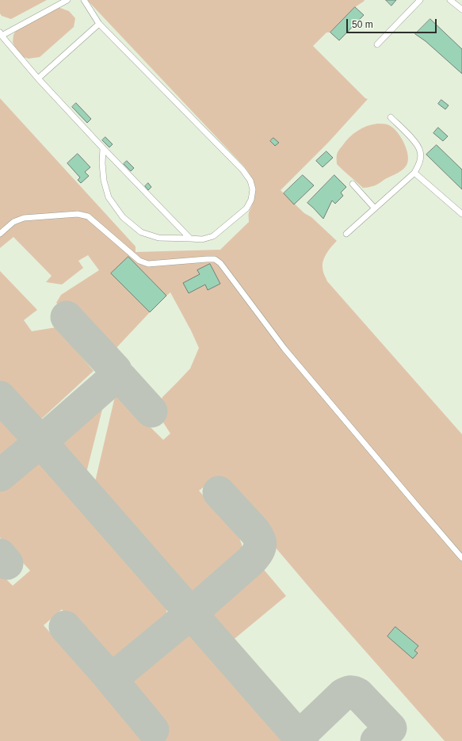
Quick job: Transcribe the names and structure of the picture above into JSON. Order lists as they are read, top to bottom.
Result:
{
  "scale_bar": "50 m"
}
